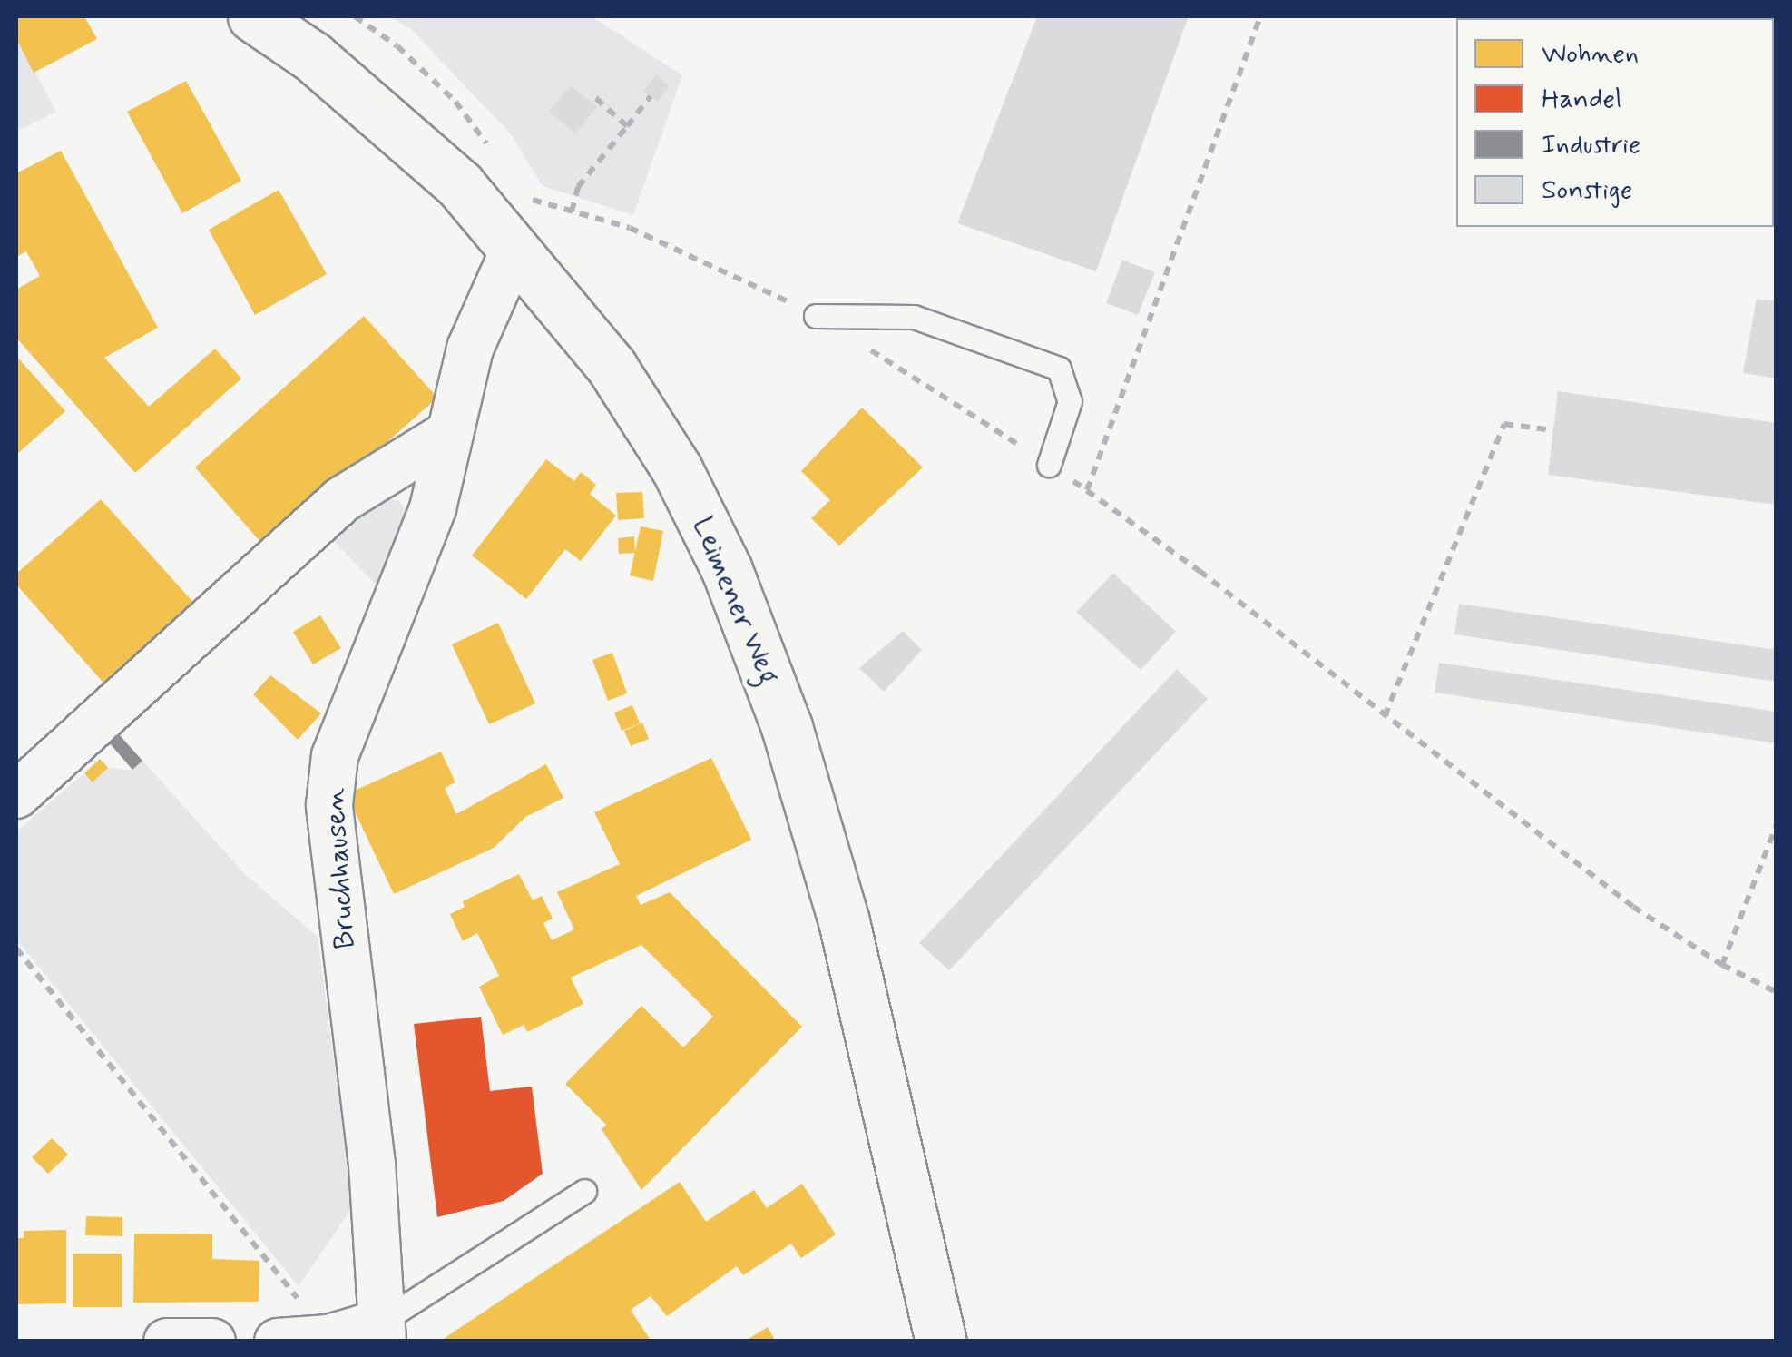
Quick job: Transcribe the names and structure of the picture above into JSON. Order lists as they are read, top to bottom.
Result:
{
  "streets": {
    "street": ["Leimener Weg", "Bruchhausen"]
  },
  "crossings": [
    ["Leimener Weg", "Bruchhausen"]
  ],
  "legend": [
    "Wohnen",
    "Handel",
    "Industrie",
    "Sonstige"
  ]
}
